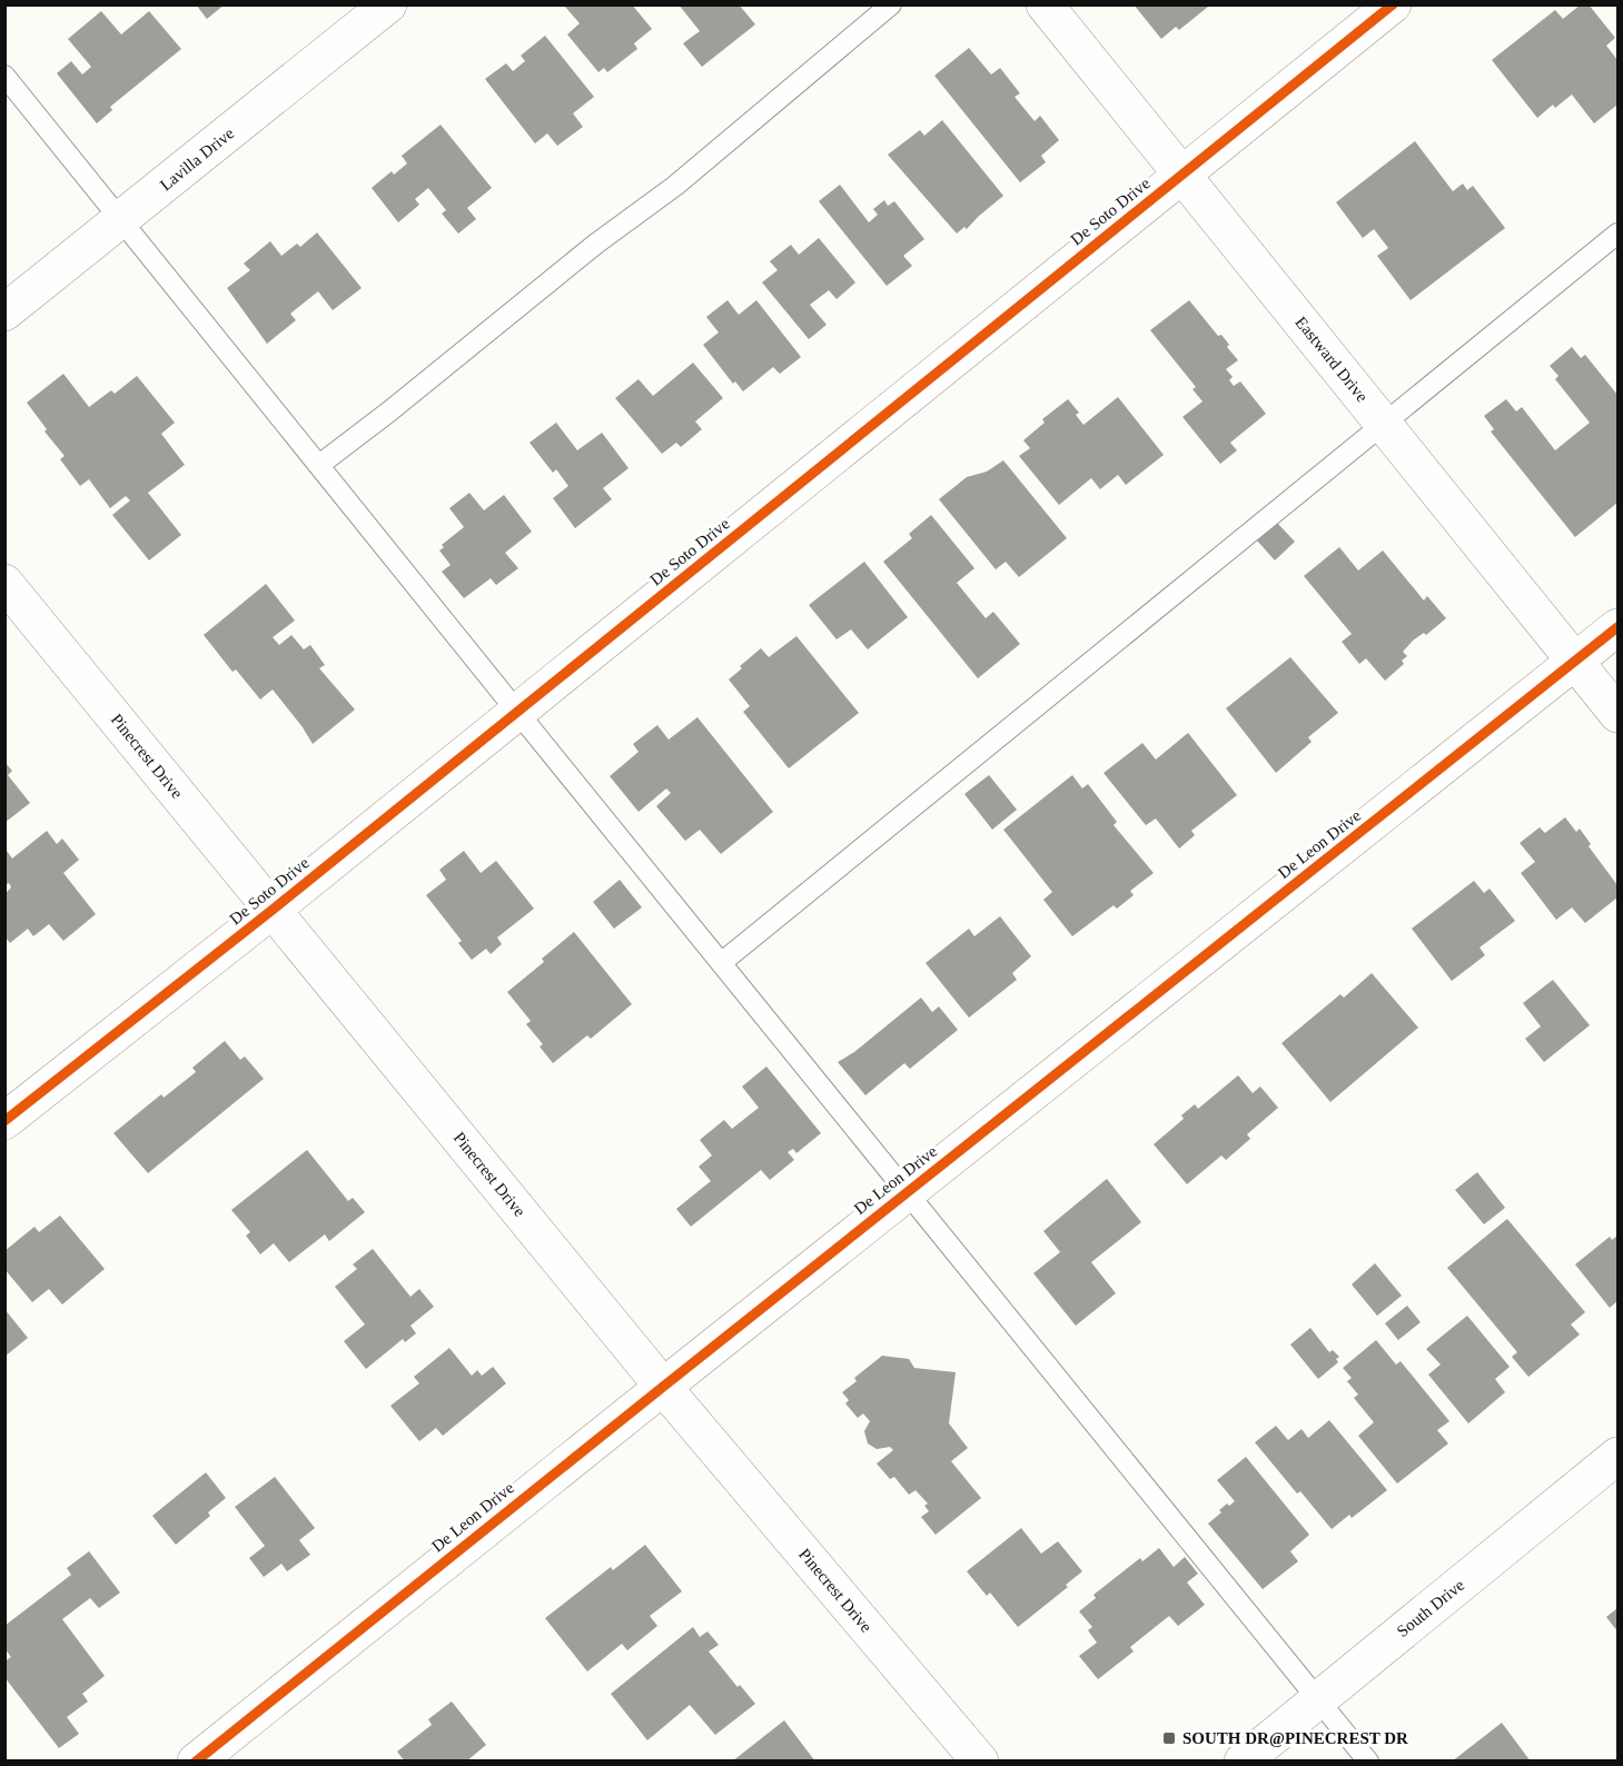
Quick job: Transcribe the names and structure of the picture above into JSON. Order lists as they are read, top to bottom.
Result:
{
  "streets": {
    "street": [
      "Lavilla Drive",
      "De Soto Drive",
      "Eastward Drive",
      "Pinecrest Drive",
      "De Leon Drive",
      "South Drive"
    ]
  },
  "crossings": [
    ["De Soto Drive", "Eastward Drive"],
    ["De Soto Drive", "Pinecrest Drive"],
    ["Eastward Drive", "De Leon Drive"],
    ["Pinecrest Drive", "De Leon Drive"]
  ],
  "places": {
    "transit": ["SOUTH DR@PINECREST DR"]
  }
}
